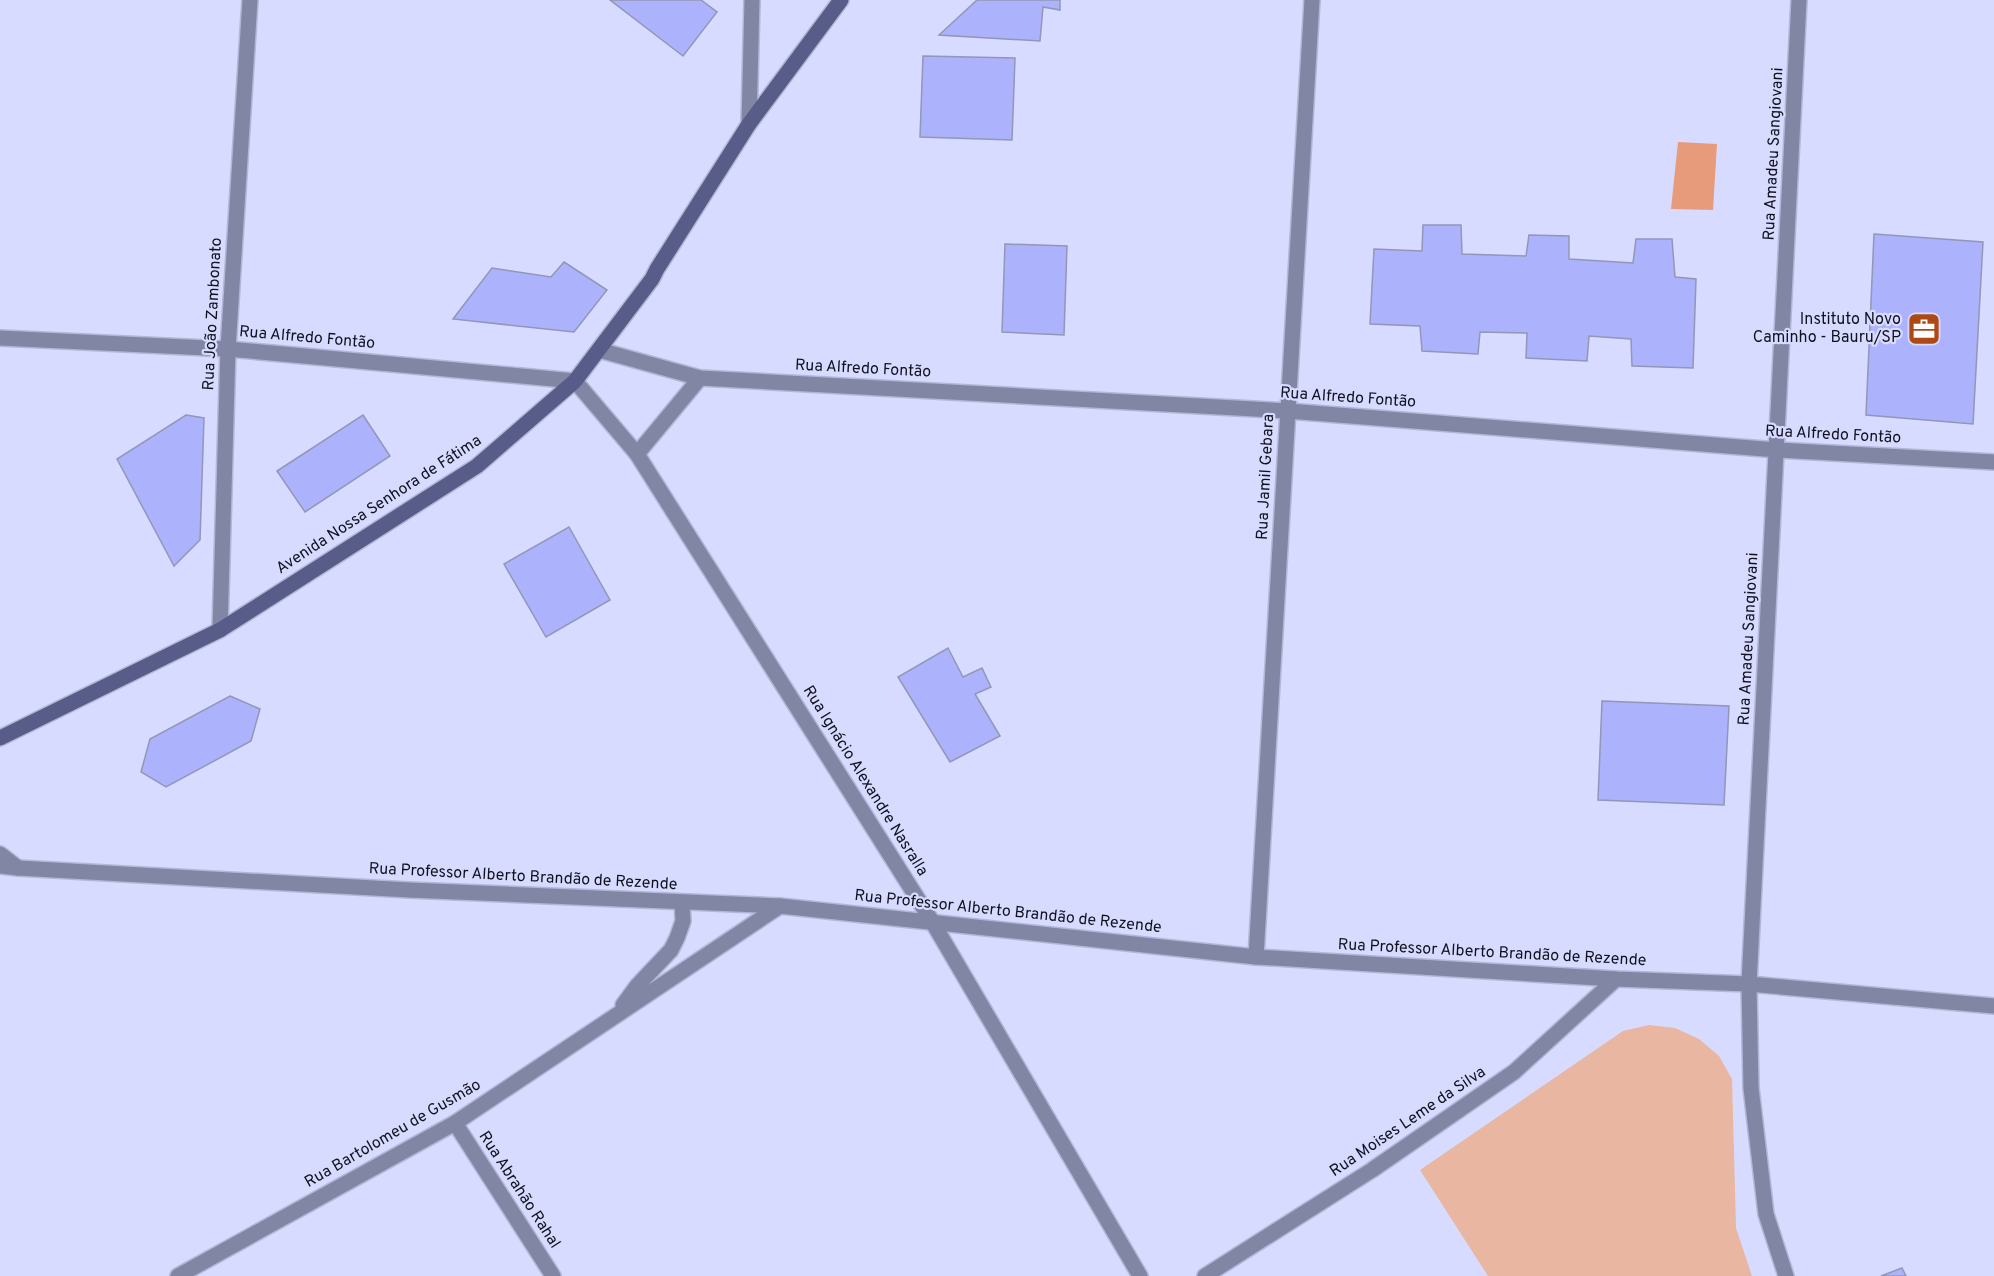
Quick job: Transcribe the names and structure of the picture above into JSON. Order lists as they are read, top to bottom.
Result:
{
  "streets": {
    "street": [
      "Rua Amadeu Sangiovani",
      "Rua João Zambonato",
      "Rua Alfredo Fontão",
      "Rua Jamil Gebara",
      "Avenida Nossa Senhora de Fátima",
      "Rua Ignácio Alexandre Nasralla",
      "Rua Professor Alberto Brandão de Rezende",
      "Rua Moises Leme da Silva",
      "Rua Bartolomeu de Gusmão",
      "Rua Abrahão Rahal"
    ]
  },
  "crossings": [
    ["Rua Amadeu Sangiovani", "Rua Alfredo Fontão"],
    ["Rua Amadeu Sangiovani", "Rua Professor Alberto Brandão de Rezende"],
    ["Rua João Zambonato", "Rua Alfredo Fontão"],
    ["Rua João Zambonato", "Avenida Nossa Senhora de Fátima"],
    ["Rua Alfredo Fontão", "Rua Jamil Gebara"],
    ["Rua Alfredo Fontão", "Avenida Nossa Senhora de Fátima"],
    ["Rua Alfredo Fontão", "Rua Ignácio Alexandre Nasralla"],
    ["Rua Jamil Gebara", "Rua Professor Alberto Brandão de Rezende"],
    ["Avenida Nossa Senhora de Fátima", "Rua Ignácio Alexandre Nasralla"],
    ["Rua Ignácio Alexandre Nasralla", "Rua Professor Alberto Brandão de Rezende"],
    ["Rua Professor Alberto Brandão de Rezende", "Rua Moises Leme da Silva"],
    ["Rua Professor Alberto Brandão de Rezende", "Rua Bartolomeu de Gusmão"],
    ["Rua Bartolomeu de Gusmão", "Rua Abrahão Rahal"]
  ],
  "places": {
    "office": ["Instituto Novo Caminho - Bauru/SP"]
  }
}
